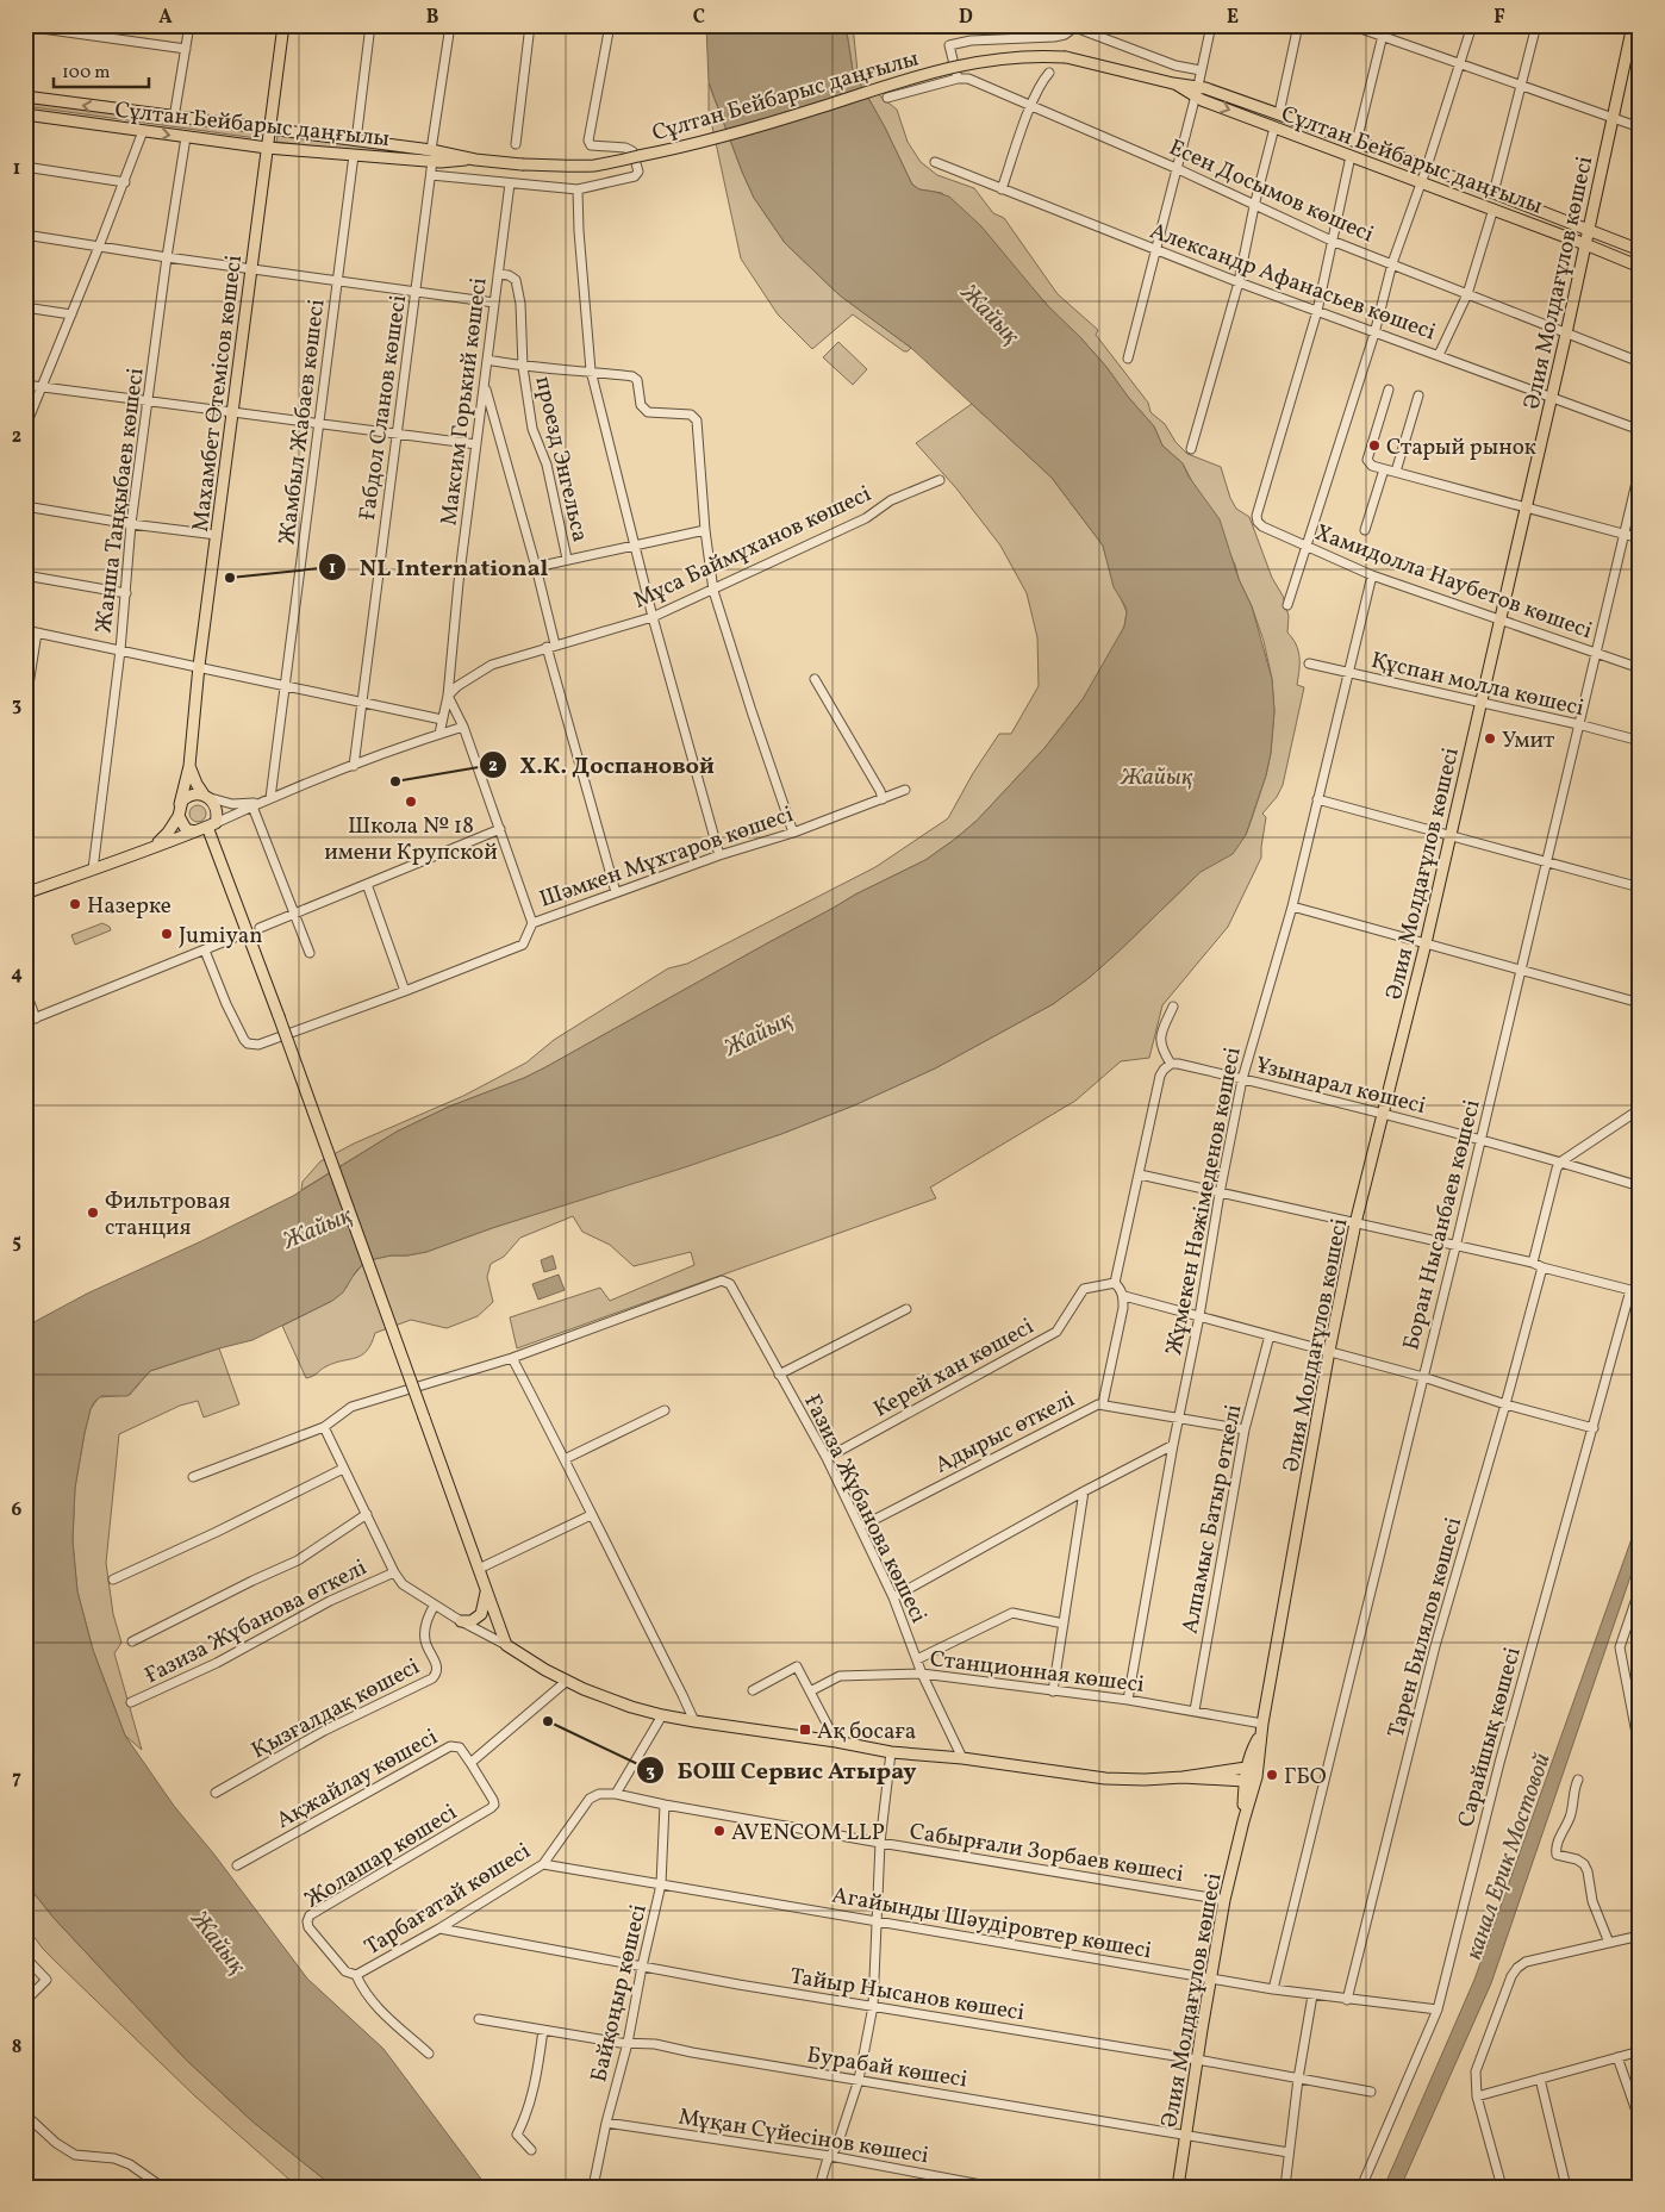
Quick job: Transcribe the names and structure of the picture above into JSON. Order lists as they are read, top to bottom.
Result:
{
  "streets": {
    "main road": ["Сұлтан Бейбарыс даңғылы", "Әлия Молдағұлов көшесі", "Махамбет Өтемісов көшесі"],
    "street": [
      "Есен Досымов көшесі",
      "Александр Афанасьев көшесі",
      "Максим Горький көшесі",
      "Ғабдол Сланов көшесі",
      "Жамбыл Жабаев көшесі",
      "проезд Энгельса",
      "Жанша Таңқыбаев көшесі",
      "Мұса Баймұханов көшесі",
      "Хамидолла Наубетов көшесі",
      "Құспан молла көшесі",
      "Шәмкен Мұхтаров көшесі",
      "Ұзынарал көшесі",
      "Жұмекен Нәжімеденов көшесі",
      "Боран Нысанбаев көшесі",
      "Керей хан көшесі",
      "Адырыс өткелі",
      "Ғазиза Жұбанова көшесі",
      "Алпамыс Батыр өткелі",
      "Ғазиза Жұбанова өткелі",
      "Тарен Билялов көшесі",
      "Станционная көшесі",
      "Қызғалдақ көшесі",
      "Сарайшық көшесі",
      "Ақжайлау көшесі",
      "Сабырғали Зорбаев көшесі",
      "Жолашар көшесi",
      "Тарбағатай көшесi",
      "Агайынды Шәудіровтер көшесi",
      "Байқоңыр көшесi",
      "Тайыр Нысанов көшесi",
      "Бурабай көшесi",
      "Мұқан Сүйесінов көшесі"
    ]
  },
  "crossings": [
    ["Сұлтан Бейбарыс даңғылы", "Әлия Молдағұлов көшесі"],
    ["Сұлтан Бейбарыс даңғылы", "Махамбет Өтемісов көшесі"],
    ["Сұлтан Бейбарыс даңғылы", "Ғабдол Сланов көшесі"],
    ["Сұлтан Бейбарыс даңғылы", "Жамбыл Жабаев көшесі"],
    ["Сұлтан Бейбарыс даңғылы", "Жанша Таңқыбаев көшесі"],
    ["Есен Досымов көшесі", "Әлия Молдағұлов көшесі"],
    ["Александр Афанасьев көшесі", "Әлия Молдағұлов көшесі"],
    ["Александр Афанасьев көшесі", "Хамидолла Наубетов көшесі"],
    ["Әлия Молдағұлов көшесі", "Хамидолла Наубетов көшесі"],
    ["Әлия Молдағұлов көшесі", "Құспан молла көшесі"],
    ["Әлия Молдағұлов көшесі", "Ұзынарал көшесі"],
    ["Әлия Молдағұлов көшесі", "Станционная көшесі"],
    ["Әлия Молдағұлов көшесі", "Сабырғали Зорбаев көшесі"],
    ["Әлия Молдағұлов көшесі", "Агайынды Шәудіровтер көшесi"],
    ["Әлия Молдағұлов көшесі", "Тайыр Нысанов көшесi"],
    ["Әлия Молдағұлов көшесі", "Бурабай көшесi"],
    ["Максим Горький көшесі", "проезд Энгельса"],
    ["Максим Горький көшесі", "Мұса Баймұханов көшесі"],
    ["Хамидолла Наубетов көшесі", "Жұмекен Нәжімеденов көшесі"],
    ["Хамидолла Наубетов көшесі", "Боран Нысанбаев көшесі"],
    ["Құспан молла көшесі", "Жұмекен Нәжімеденов көшесі"],
    ["Құспан молла көшесі", "Боран Нысанбаев көшесі"],
    ["Ұзынарал көшесі", "Жұмекен Нәжімеденов көшесі"],
    ["Ұзынарал көшесі", "Боран Нысанбаев көшесі"],
    ["Жұмекен Нәжімеденов көшесі", "Адырыс өткелі"],
    ["Жұмекен Нәжімеденов көшесі", "Станционная көшесі"],
    ["Боран Нысанбаев көшесі", "Агайынды Шәудіровтер көшесi"],
    ["Керей хан көшесі", "Ғазиза Жұбанова көшесі"],
    ["Адырыс өткелі", "Ғазиза Жұбанова көшесі"],
    ["Адырыс өткелі", "Алпамыс Батыр өткелі"],
    ["Ғазиза Жұбанова көшесі", "Станционная көшесі"],
    ["Алпамыс Батыр өткелі", "Станционная көшесі"],
    ["Ғазиза Жұбанова өткелі", "Қызғалдақ көшесі"],
    ["Тарен Билялов көшесі", "Агайынды Шәудіровтер көшесi"],
    ["Сарайшық көшесі", "Агайынды Шәудіровтер көшесi"],
    ["Ақжайлау көшесі", "Жолашар көшесi"],
    ["Сабырғали Зорбаев көшесі", "Тарбағатай көшесi"],
    ["Сабырғали Зорбаев көшесі", "Байқоңыр көшесi"],
    ["Жолашар көшесi", "Тарбағатай көшесi"],
    ["Тарбағатай көшесi", "Агайынды Шәудіровтер көшесi"],
    ["Тарбағатай көшесi", "Тайыр Нысанов көшесi"],
    ["Агайынды Шәудіровтер көшесi", "Байқоңыр көшесi"],
    ["Байқоңыр көшесi", "Тайыр Нысанов көшесi"],
    ["Байқоңыр көшесi", "Бурабай көшесi"],
    ["Байқоңыр көшесi", "Мұқан Сүйесінов көшесі"]
  ],
  "water": ["Жайық", "канал Ерик Мостовой"],
  "places": {
    "other": [
      "Старый рынок",
      "NL International",
      "Умит",
      "Х.К. Доспановой",
      "Школа № 18 имени Крупской",
      "Назерке",
      "Jumiyan",
      "Фильтровая станция",
      "БОШ Сервис Атырау",
      "ГБО",
      "AVENCOM LLP"
    ],
    "transit": ["Ақ босаға"]
  },
  "scale_bar": "100 m",
  "grid": {
    "columns": [
      "A",
      "B",
      "C",
      "D",
      "E",
      "F"
    ],
    "rows": [
      "1",
      "2",
      "3",
      "4",
      "5",
      "6",
      "7",
      "8"
    ]
  }
}
